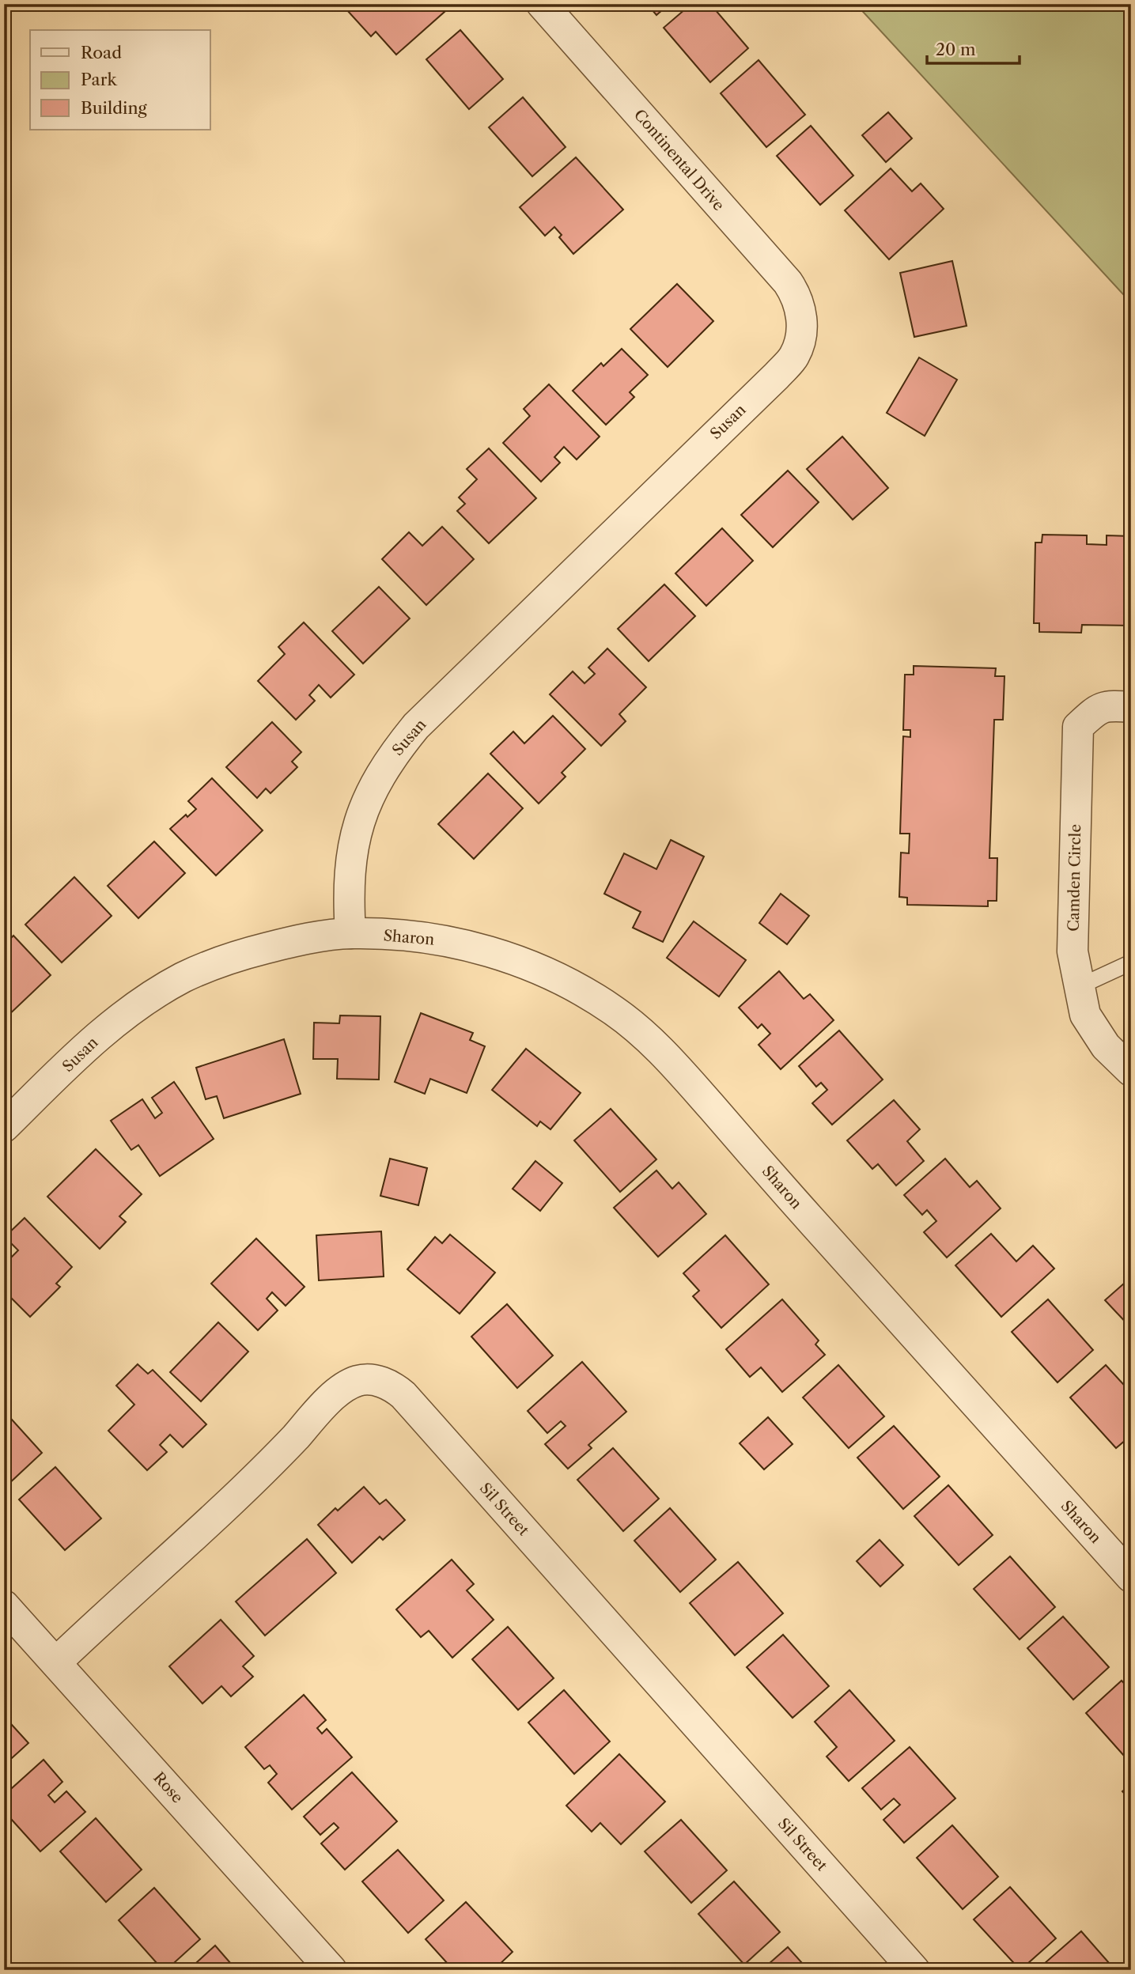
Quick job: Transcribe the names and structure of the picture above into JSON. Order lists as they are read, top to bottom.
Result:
{
  "streets": {
    "street": [
      "Continental Drive",
      "Susan",
      "Camden Circle",
      "Sharon",
      "Sil Street",
      "Rose"
    ]
  },
  "crossings": [
    ["Continental Drive", "Susan"],
    ["Susan", "Sharon"],
    ["Sil Street", "Rose"]
  ],
  "legend": ["Road", "Park", "Building"],
  "scale_bar": "20 m"
}
